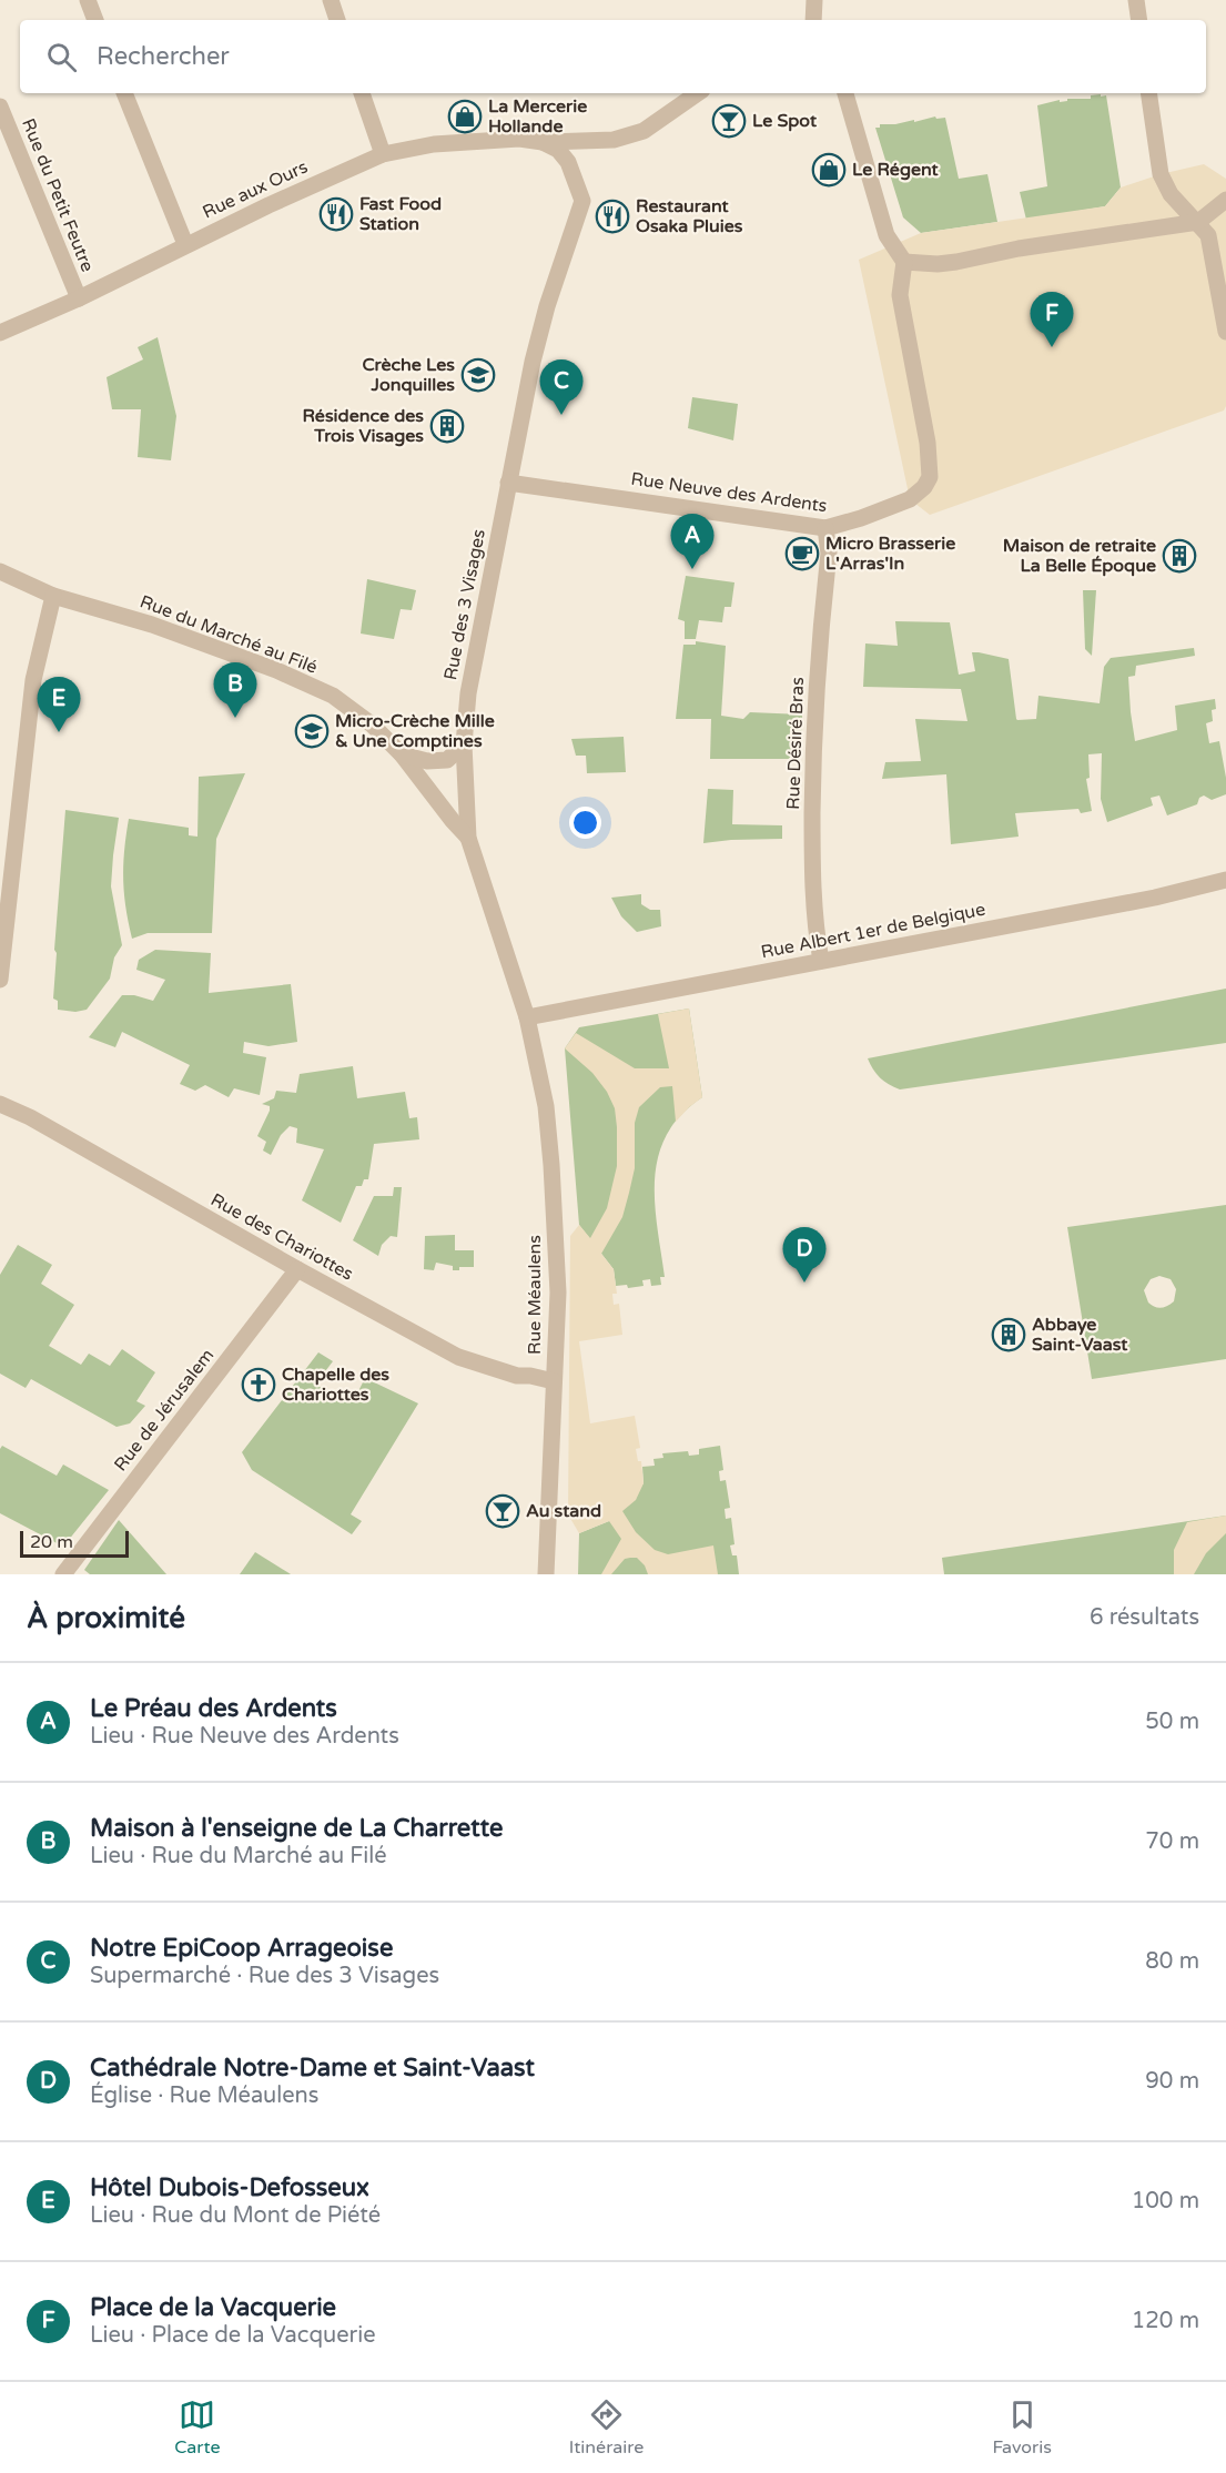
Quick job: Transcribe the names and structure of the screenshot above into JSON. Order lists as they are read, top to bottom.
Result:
{
  "streets": {
    "street": [
      "Rue aux Ours",
      "Rue du Petit Feutre",
      "Rue Neuve des Ardents",
      "Rue des 3 Visages",
      "Rue du Marché au Filé",
      "Rue Désiré Bras",
      "Rue Albert 1er de Belgique",
      "Rue des Chariottes",
      "Rue Méaulens",
      "Rue de Jérusalem"
    ]
  },
  "crossings": [
    ["Rue aux Ours", "Rue du Petit Feutre"],
    ["Rue aux Ours", "Rue des 3 Visages"],
    ["Rue Neuve des Ardents", "Rue des 3 Visages"],
    ["Rue Neuve des Ardents", "Rue Désiré Bras"],
    ["Rue des 3 Visages", "Rue du Marché au Filé"],
    ["Rue des 3 Visages", "Rue Albert 1er de Belgique"],
    ["Rue des 3 Visages", "Rue Méaulens"],
    ["Rue Désiré Bras", "Rue Albert 1er de Belgique"],
    ["Rue Albert 1er de Belgique", "Rue Méaulens"],
    ["Rue des Chariottes", "Rue Méaulens"],
    ["Rue des Chariottes", "Rue de Jérusalem"]
  ],
  "places": {
    "shop": ["La Mercerie Hollande", "Le Régent"],
    "bar": ["Le Spot", "Au stand"],
    "restaurant": ["Fast Food Station", "Restaurant Osaka Pluies"],
    "school or university": ["Crèche Les Jonquilles", "Micro-Crèche Mille & Une Comptines"],
    "building": ["Résidence des Trois Visages", "Maison de retraite La Belle Époque", "Abbaye Saint-Vaast"],
    "cafe": ["Micro Brasserie L'Arras'In"],
    "church": ["Chapelle des Chariottes"]
  },
  "scale_bar": "20 m",
  "page": {
    "search": "Rechercher",
    "pins": [
      "F",
      "C",
      "A",
      "B",
      "E",
      "D"
    ],
    "scale": "20 m",
    "heading": ["À proximité", "6 résultats"],
    "list": [
      {
        "mark": "A",
        "name": "Le Préau des Ardents",
        "note": "Lieu · Rue Neuve des Ardents",
        "value": "50 m"
      },
      {
        "mark": "B",
        "name": "Maison à l'enseigne de La Charrette",
        "note": "Lieu · Rue du Marché au Filé",
        "value": "70 m"
      },
      {
        "mark": "C",
        "name": "Notre EpiCoop Arrageoise",
        "note": "Supermarché · Rue des 3 Visages",
        "value": "80 m"
      },
      {
        "mark": "D",
        "name": "Cathédrale Notre-Dame et Saint-Vaast",
        "note": "Église · Rue Méaulens",
        "value": "90 m"
      },
      {
        "mark": "E",
        "name": "Hôtel Dubois-Defosseux",
        "note": "Lieu · Rue du Mont de Piété",
        "value": "100 m"
      },
      {
        "mark": "F",
        "name": "Place de la Vacquerie",
        "note": "Lieu · Place de la Vacquerie",
        "value": "120 m"
      }
    ],
    "nav": ["Carte", "Itinéraire", "Favoris"]
  }
}
